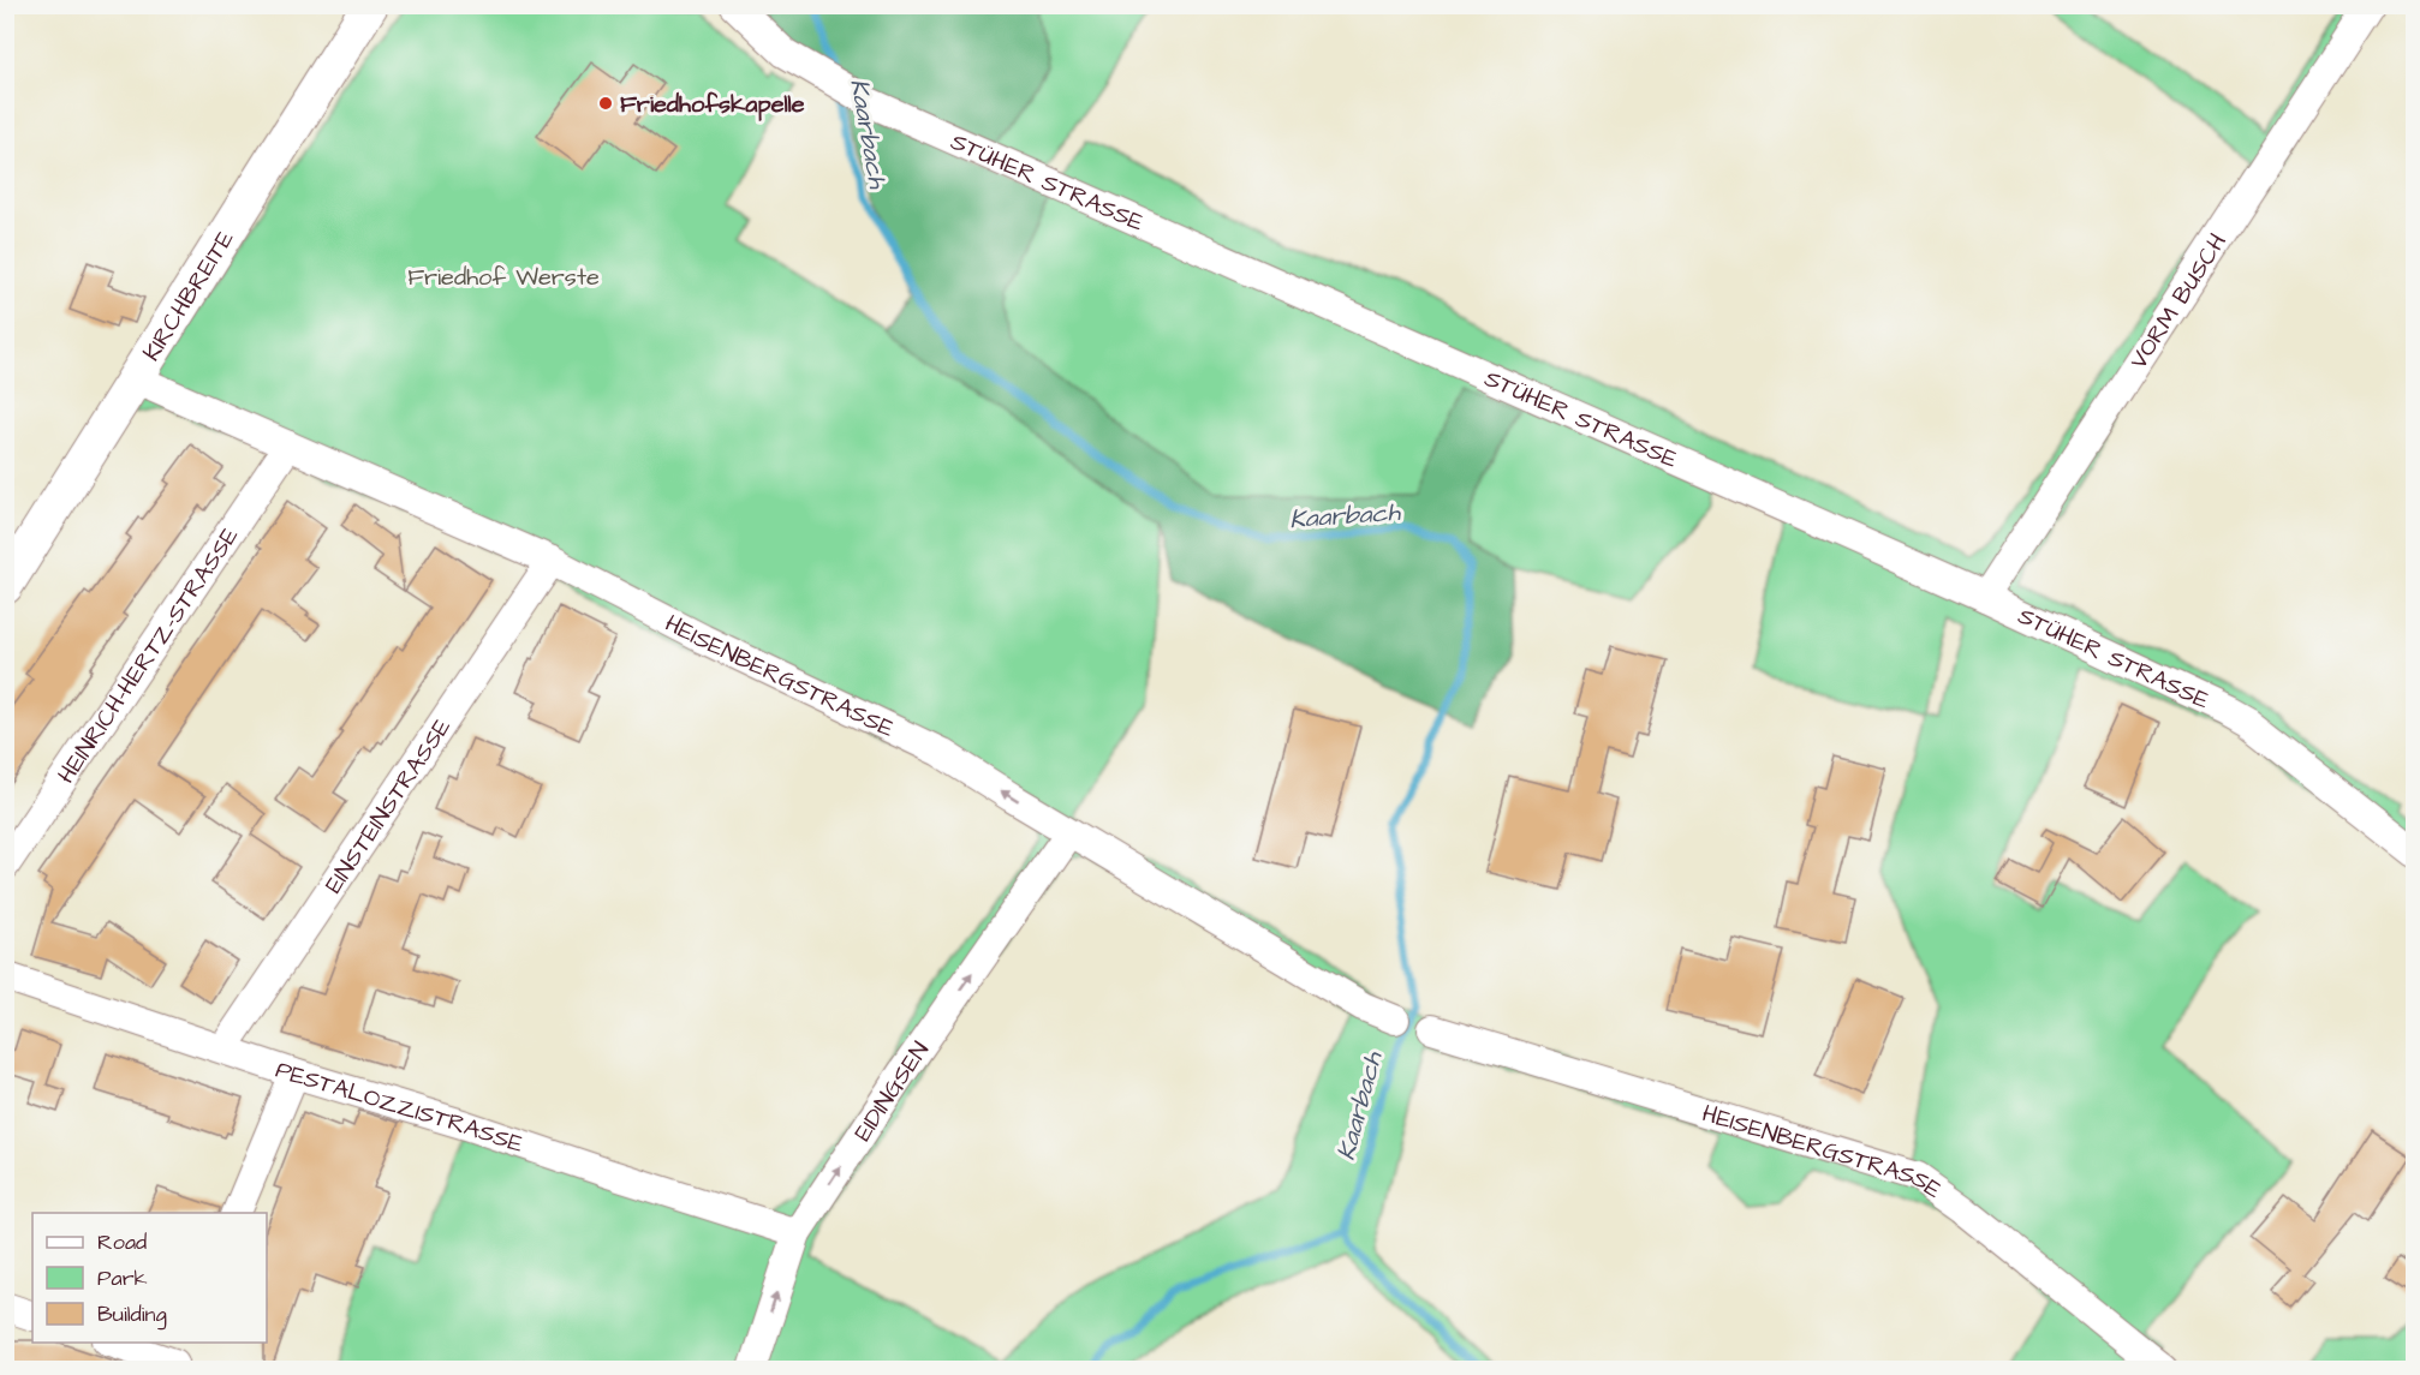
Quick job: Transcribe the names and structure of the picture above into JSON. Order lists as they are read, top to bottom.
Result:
{
  "streets": {
    "street": [
      "STÜHER STRASSE",
      "KIRCHBREITE",
      "VORM BUSCH",
      "HEINRICH-HERTZ-STRASSE",
      "HEISENBERGSTRASSE",
      "EINSTEINSTRASSE",
      "EIDINGSEN",
      "PESTALOZZISTRASSE"
    ]
  },
  "crossings": [
    ["STÜHER STRASSE", "VORM BUSCH"],
    ["KIRCHBREITE", "HEISENBERGSTRASSE"],
    ["HEINRICH-HERTZ-STRASSE", "HEISENBERGSTRASSE"],
    ["HEISENBERGSTRASSE", "EINSTEINSTRASSE"],
    ["HEISENBERGSTRASSE", "EIDINGSEN"],
    ["EINSTEINSTRASSE", "PESTALOZZISTRASSE"],
    ["EIDINGSEN", "PESTALOZZISTRASSE"]
  ],
  "one_way": ["EIDINGSEN"],
  "water": ["Kaarbach"],
  "parks": ["Friedhof Werste"],
  "places": ["Friedhofskapelle"],
  "legend": ["Road", "Park", "Building"]
}
